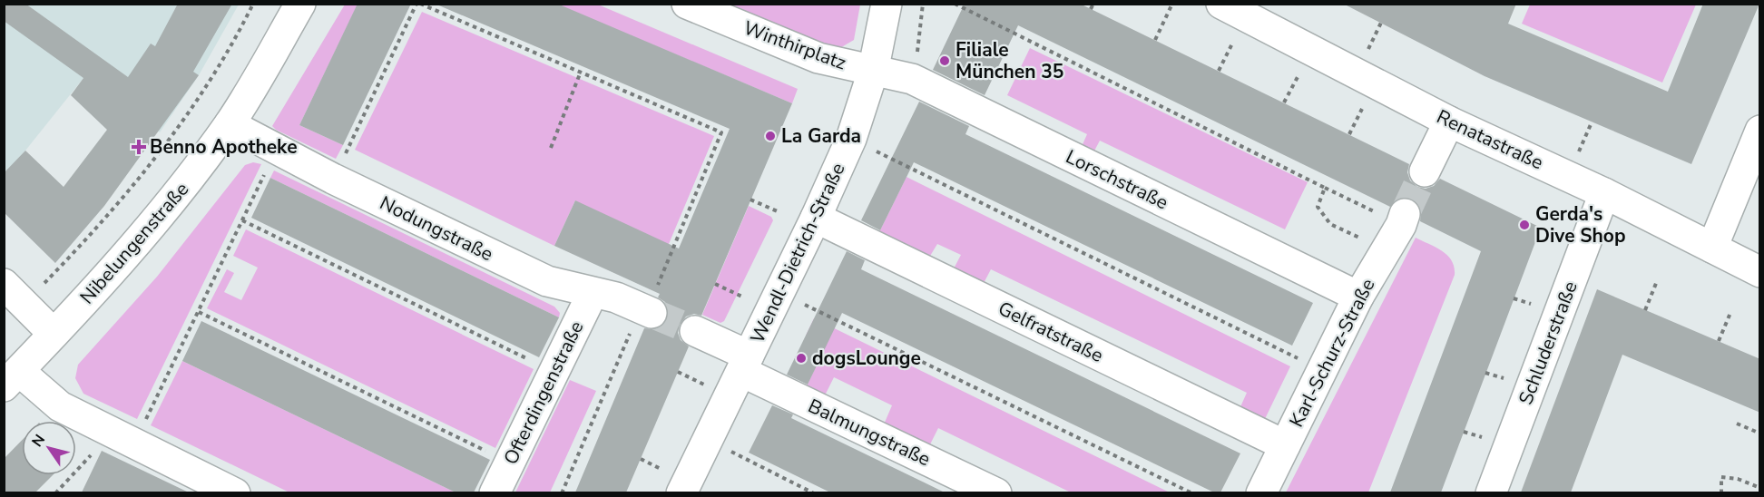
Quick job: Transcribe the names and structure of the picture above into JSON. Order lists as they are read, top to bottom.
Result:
{
  "streets": {
    "street": [
      "Winthirplatz",
      "Renatastraße",
      "Lorschstraße",
      "Nodungstraße",
      "Nibelungenstraße",
      "Wendl-Dietrich-Straße",
      "Gelfratstraße",
      "Schluderstraße",
      "Karl-Schurz-Straße",
      "Ofterdingenstraße",
      "Balmungstraße"
    ]
  },
  "crossings": [
    ["Winthirplatz", "Lorschstraße"],
    ["Winthirplatz", "Wendl-Dietrich-Straße"],
    ["Renatastraße", "Schluderstraße"],
    ["Lorschstraße", "Wendl-Dietrich-Straße"],
    ["Lorschstraße", "Karl-Schurz-Straße"],
    ["Nodungstraße", "Nibelungenstraße"],
    ["Nodungstraße", "Ofterdingenstraße"],
    ["Wendl-Dietrich-Straße", "Gelfratstraße"],
    ["Wendl-Dietrich-Straße", "Balmungstraße"],
    ["Gelfratstraße", "Karl-Schurz-Straße"]
  ],
  "places": {
    "other": [
      "Filiale München 35",
      "La Garda",
      "Gerda's Dive Shop",
      "dogsLounge"
    ],
    "health": ["Benno Apotheke"]
  },
  "north": "top left"
}
